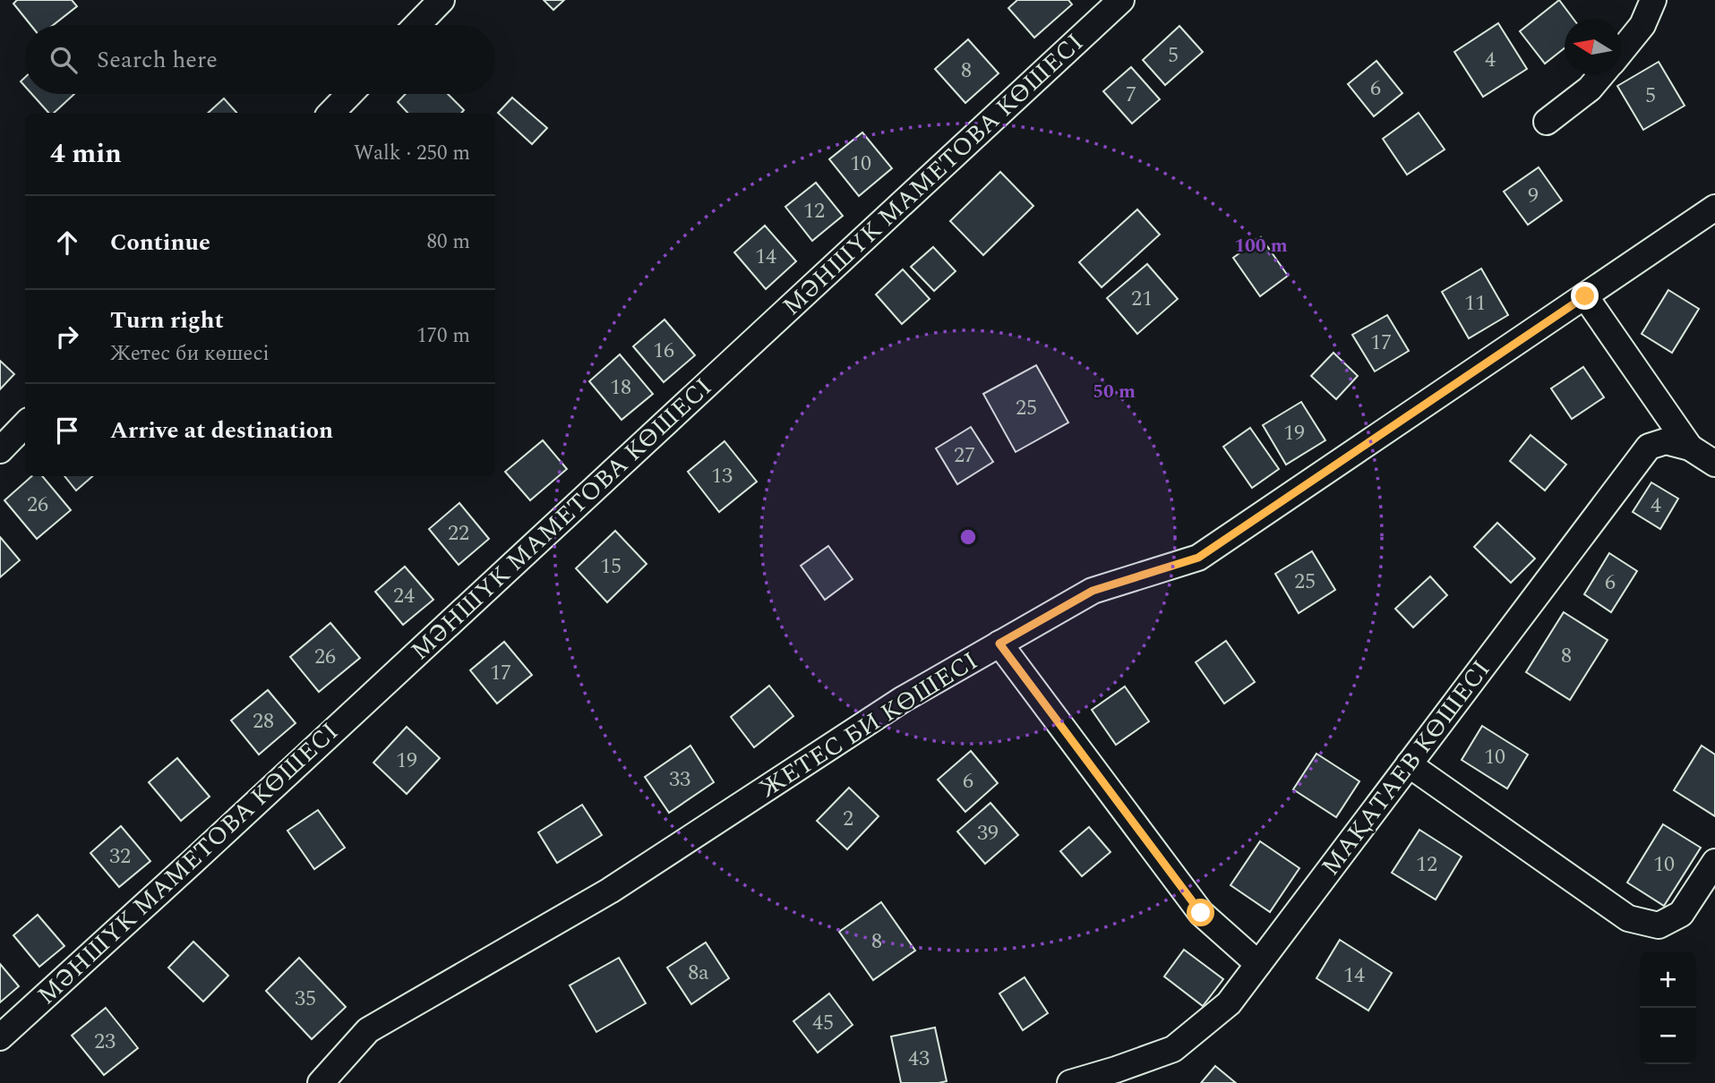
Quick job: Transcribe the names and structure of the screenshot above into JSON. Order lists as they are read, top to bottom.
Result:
{
  "streets": {
    "street": ["МӘНШҮК МАМЕТОВА КӨШЕСІ", "ЖЕТЕС БИ КӨШЕСІ", "МАҚАТАЕВ КӨШЕСІ"]
  },
  "house_numbers": [
    "5",
    "4",
    "8",
    "6",
    "7",
    "5",
    "10",
    "9",
    "12",
    "14",
    "21",
    "11",
    "17",
    "16",
    "18",
    "25",
    "19",
    "27",
    "13",
    "26",
    "4",
    "22",
    "15",
    "25",
    "6",
    "24",
    "8",
    "26",
    "17",
    "28",
    "10",
    "19",
    "33",
    "6",
    "2",
    "39",
    "32",
    "12",
    "10",
    "8",
    "8а",
    "14",
    "35",
    "45",
    "23",
    "43"
  ],
  "north": "left",
  "page": {
    "search": "Search here",
    "heading": ["4 min", "Walk · 250 m"],
    "list": [
      ["Continue", "80 m"],
      ["Turn right", "Жетес би көшесі", "170 m"],
      "Arrive at destination"
    ],
    "map_buttons": ["+", "−"]
  },
  "rings": ["100 m", "50 m"]
}
